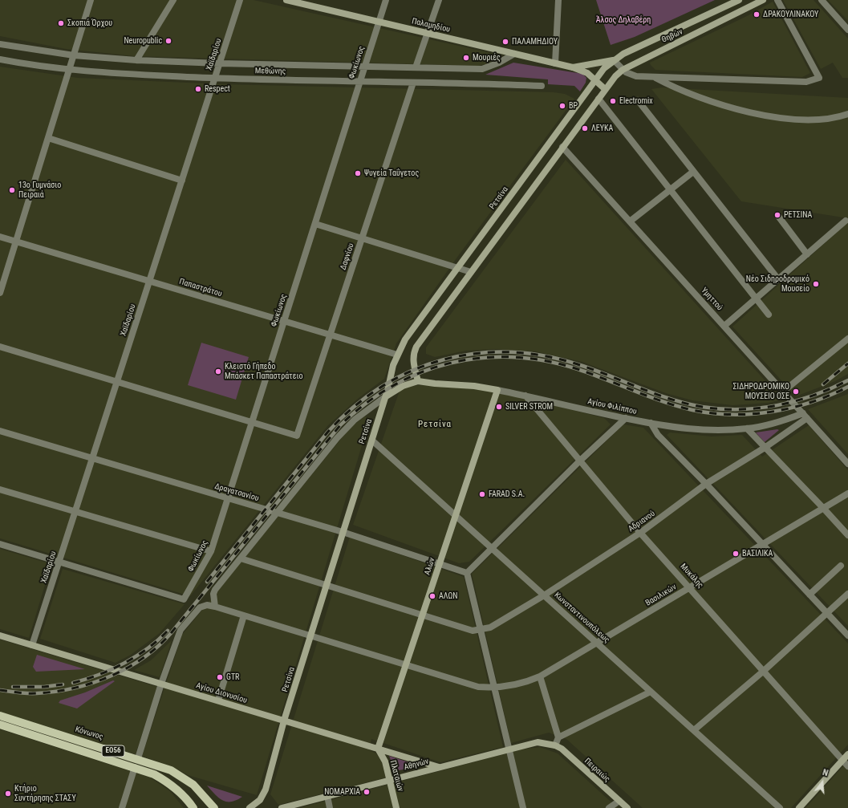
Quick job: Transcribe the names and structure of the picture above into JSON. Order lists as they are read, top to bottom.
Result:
{
  "streets": {
    "main road": [
      "Παλαμηδίου",
      "Θηβών",
      "Ρετσίνα",
      "Αγίου Φιλίππου",
      "Αλών",
      "Αγίου Διονυσίου",
      "Κόνωνος",
      "ΕΟ56",
      "Αθηνών",
      "Πειραιώς",
      "Πλαταιών"
    ],
    "street": [
      "Χαϊδαρίου",
      "Φωκίωνος",
      "Μεθώνης",
      "Δαφνίου",
      "Παπαστράτου",
      "Υμηττού",
      "Δραγατσανίου",
      "Αδριανού",
      "Μυκάλης",
      "Βασιλικών",
      "Κωνσταντινουπόλεως"
    ]
  },
  "crossings": [
    ["Παλαμηδίου", "Θηβών"],
    ["Παλαμηδίου", "Φωκίωνος"],
    ["Παλαμηδίου", "Μεθώνης"],
    ["Θηβών", "Ρετσίνα"],
    ["Χαϊδαρίου", "Φωκίωνος"],
    ["Χαϊδαρίου", "Μεθώνης"],
    ["Χαϊδαρίου", "Παπαστράτου"],
    ["Χαϊδαρίου", "Δραγατσανίου"],
    ["Χαϊδαρίου", "Αγίου Διονυσίου"],
    ["Φωκίωνος", "Μεθώνης"],
    ["Φωκίωνος", "Δαφνίου"],
    ["Φωκίωνος", "Παπαστράτου"],
    ["Φωκίωνος", "Δραγατσανίου"],
    ["Μεθώνης", "Δαφνίου"],
    ["Ρετσίνα", "Παπαστράτου"],
    ["Ρετσίνα", "Δραγατσανίου"],
    ["Ρετσίνα", "Βασιλικών"],
    ["Ρετσίνα", "Κωνσταντινουπόλεως"],
    ["Ρετσίνα", "Αγίου Διονυσίου"],
    ["Δαφνίου", "Παπαστράτου"],
    ["Υμηττού", "Αγίου Φιλίππου"],
    ["Υμηττού", "Αδριανού"],
    ["Αγίου Φιλίππου", "Αδριανού"],
    ["Αγίου Φιλίππου", "Αλών"],
    ["Αγίου Φιλίππου", "Μυκάλης"],
    ["Δραγατσανίου", "Αλών"],
    ["Αδριανού", "Μυκάλης"],
    ["Αδριανού", "Κωνσταντινουπόλεως"],
    ["Αλών", "Βασιλικών"],
    ["Αλών", "Κωνσταντινουπόλεως"],
    ["Αλών", "Αγίου Διονυσίου"],
    ["Αλών", "Πλαταιών"],
    ["Μυκάλης", "Βασιλικών"],
    ["Βασιλικών", "Κωνσταντινουπόλεως"],
    ["Αγίου Διονυσίου", "Αθηνών"],
    ["Αγίου Διονυσίου", "Πλαταιών"],
    ["Αθηνών", "Πειραιώς"],
    ["Αθηνών", "Πλαταιών"]
  ],
  "districts": ["Ρετσίνα"],
  "parks": ["Άλσος Δηλαβέρη"],
  "places": [
    "ΔΡΑΚΟΥΛΙΝΑΚΟΥ",
    "Σκοπιά Όρχου",
    "Neuropublic",
    "ΠΑΛΑΜΗΔΙΟΥ",
    "Μουριές",
    "Respect",
    "Electromix",
    "BP",
    "ΛΕΥΚΑ",
    "Ψυγεία Ταΰγετος",
    "13ο Γυμνάσιο Πειραιά",
    "ΡΕΤΣΙΝΑ",
    "Νέο Σιδηροδρομικό Μουσείο",
    "Κλειστό Γήπεδο Μπάσκετ Παπαστράτειο",
    "ΣΙΔΗΡΟΔΡΟΜΙΚΟ ΜΟΥΣΕΙΟ ΟΣΕ",
    "SILVER STROM",
    "FARAD S.A.",
    "ΒΑΣΙΛΙΚΑ",
    "ΑΛΩΝ",
    "GTR",
    "ΝΟΜΑΡΧΙΑ",
    "Κτήριο Συντήρησης ΣΤΑΣΥ"
  ],
  "north": "top"
}
